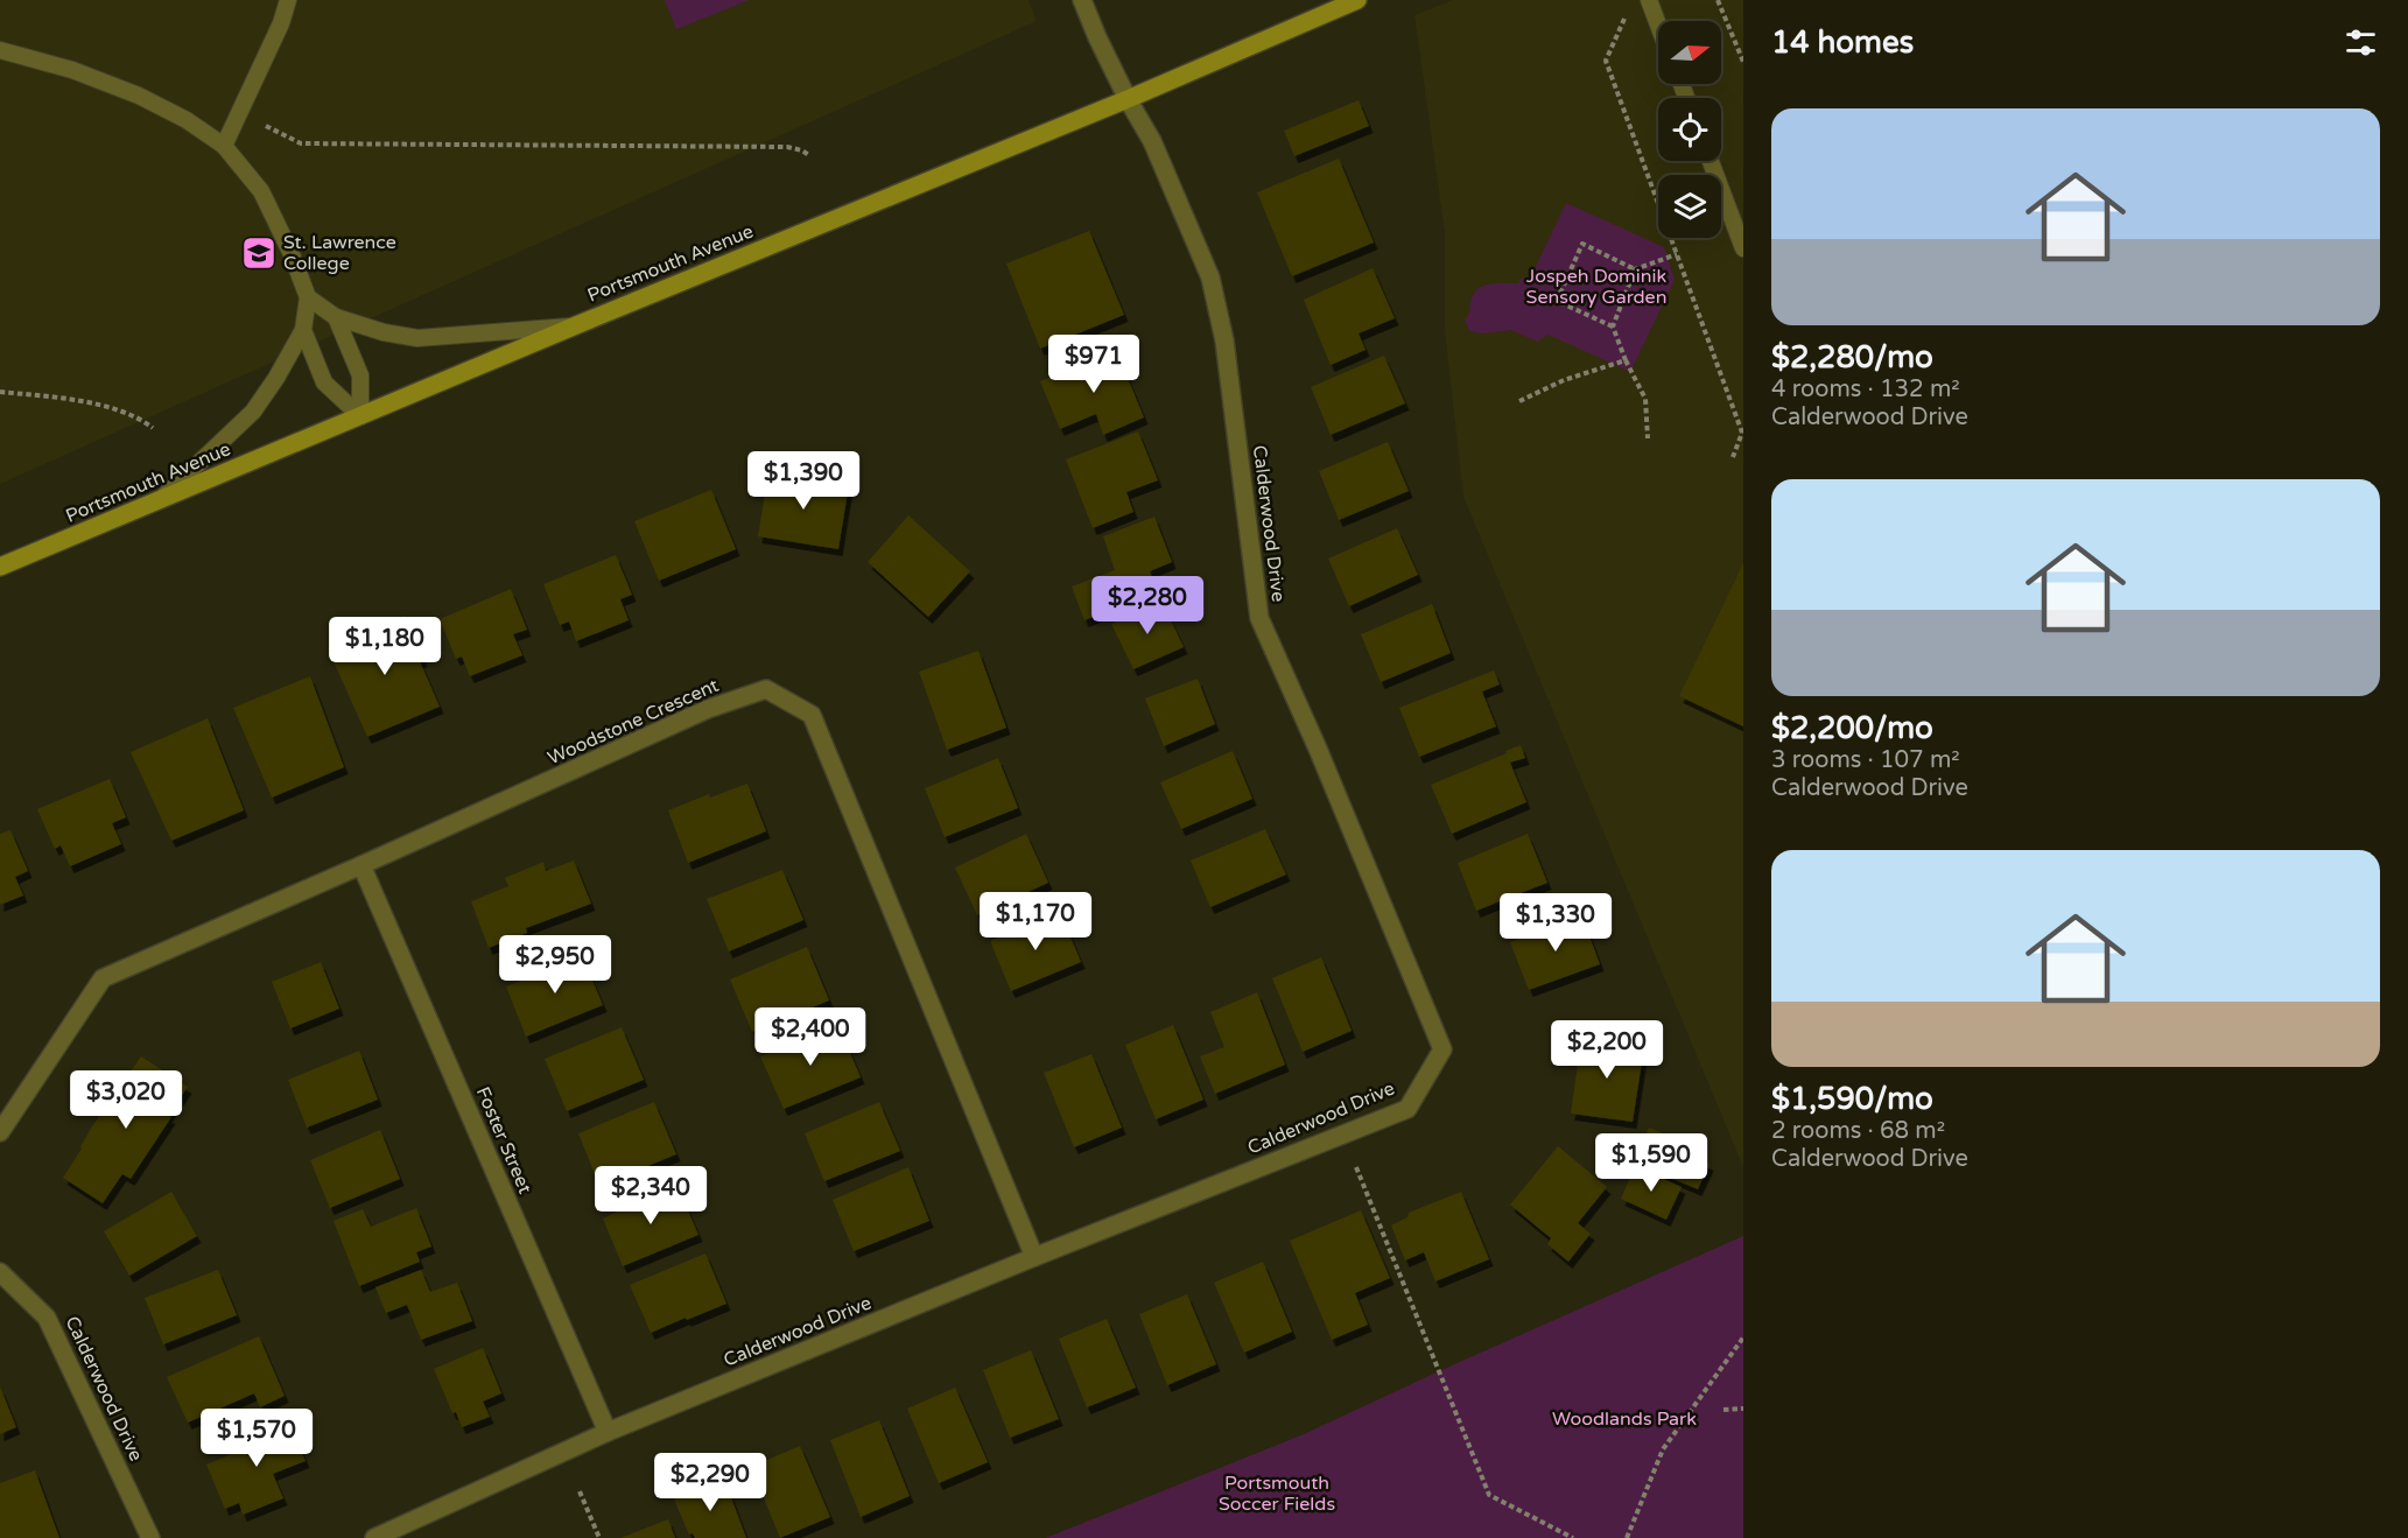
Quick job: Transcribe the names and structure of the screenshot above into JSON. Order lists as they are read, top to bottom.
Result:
{
  "streets": {
    "main road": ["Portsmouth Avenue"],
    "street": ["Calderwood Drive", "Woodstone Crescent", "Foster Street"]
  },
  "crossings": [
    ["Portsmouth Avenue", "Calderwood Drive"],
    ["Calderwood Drive", "Woodstone Crescent"],
    ["Calderwood Drive", "Foster Street"],
    ["Woodstone Crescent", "Foster Street"]
  ],
  "parks": ["Jospeh Dominik Sensory Garden", "Woodlands Park", "Portsmouth Soccer Fields"],
  "places": {
    "school or university": ["St. Lawrence College"]
  },
  "north": "right",
  "page": {
    "heading": "14 homes",
    "list": [
      {
        "name": "$2,280/mo",
        "note": "4 rooms · 132 m² · Calderwood Drive"
      },
      {
        "name": "$2,200/mo",
        "note": "3 rooms · 107 m² · Calderwood Drive"
      },
      {
        "name": "$1,590/mo",
        "note": "2 rooms · 68 m² · Calderwood Drive"
      }
    ],
    "price": [
      "$971",
      "$1,390",
      "$2,280",
      "$1,180",
      "$1,170",
      "$1,330",
      "$2,950",
      "$2,400",
      "$2,200",
      "$3,020",
      "$1,590",
      "$2,340",
      "$1,570",
      "$2,290"
    ]
  }
}
